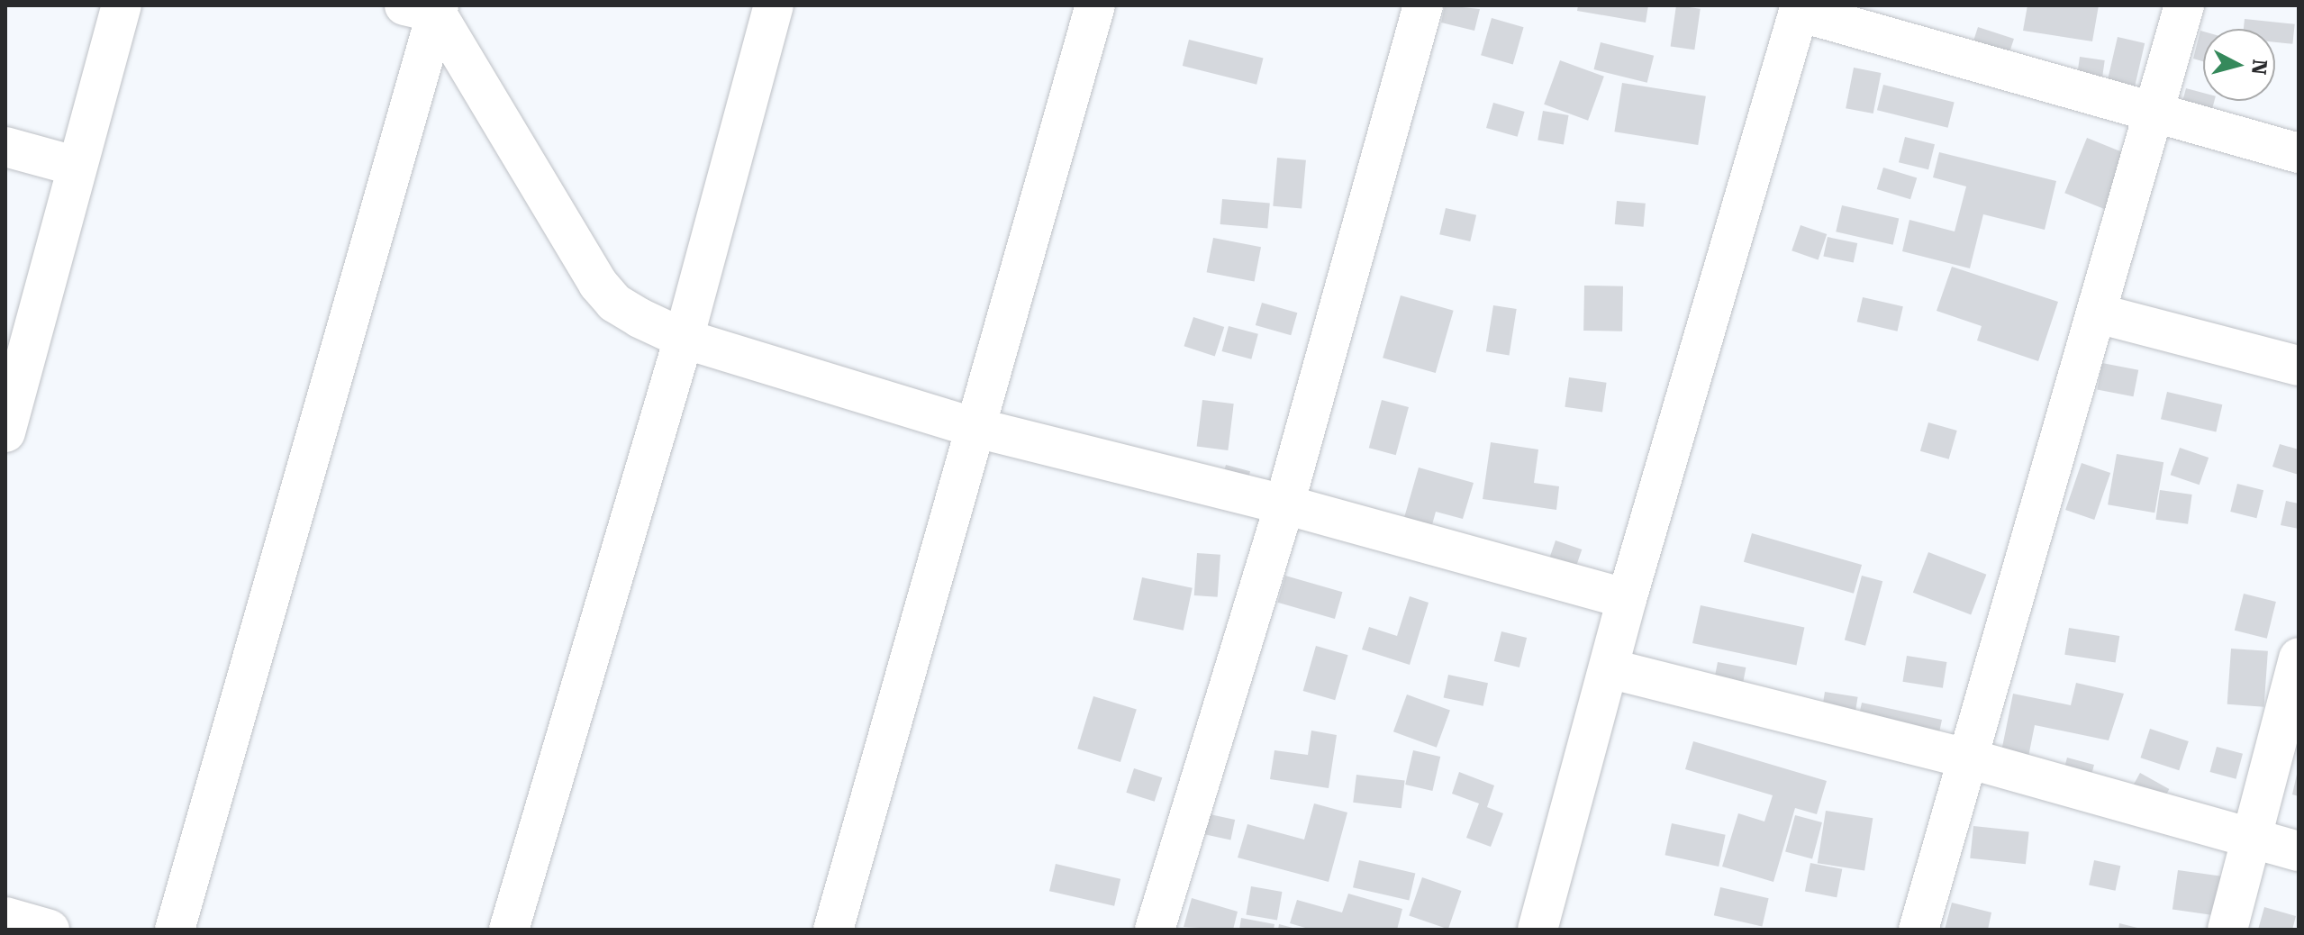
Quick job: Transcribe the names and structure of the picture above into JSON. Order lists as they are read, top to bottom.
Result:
{
  "north": "right"
}
